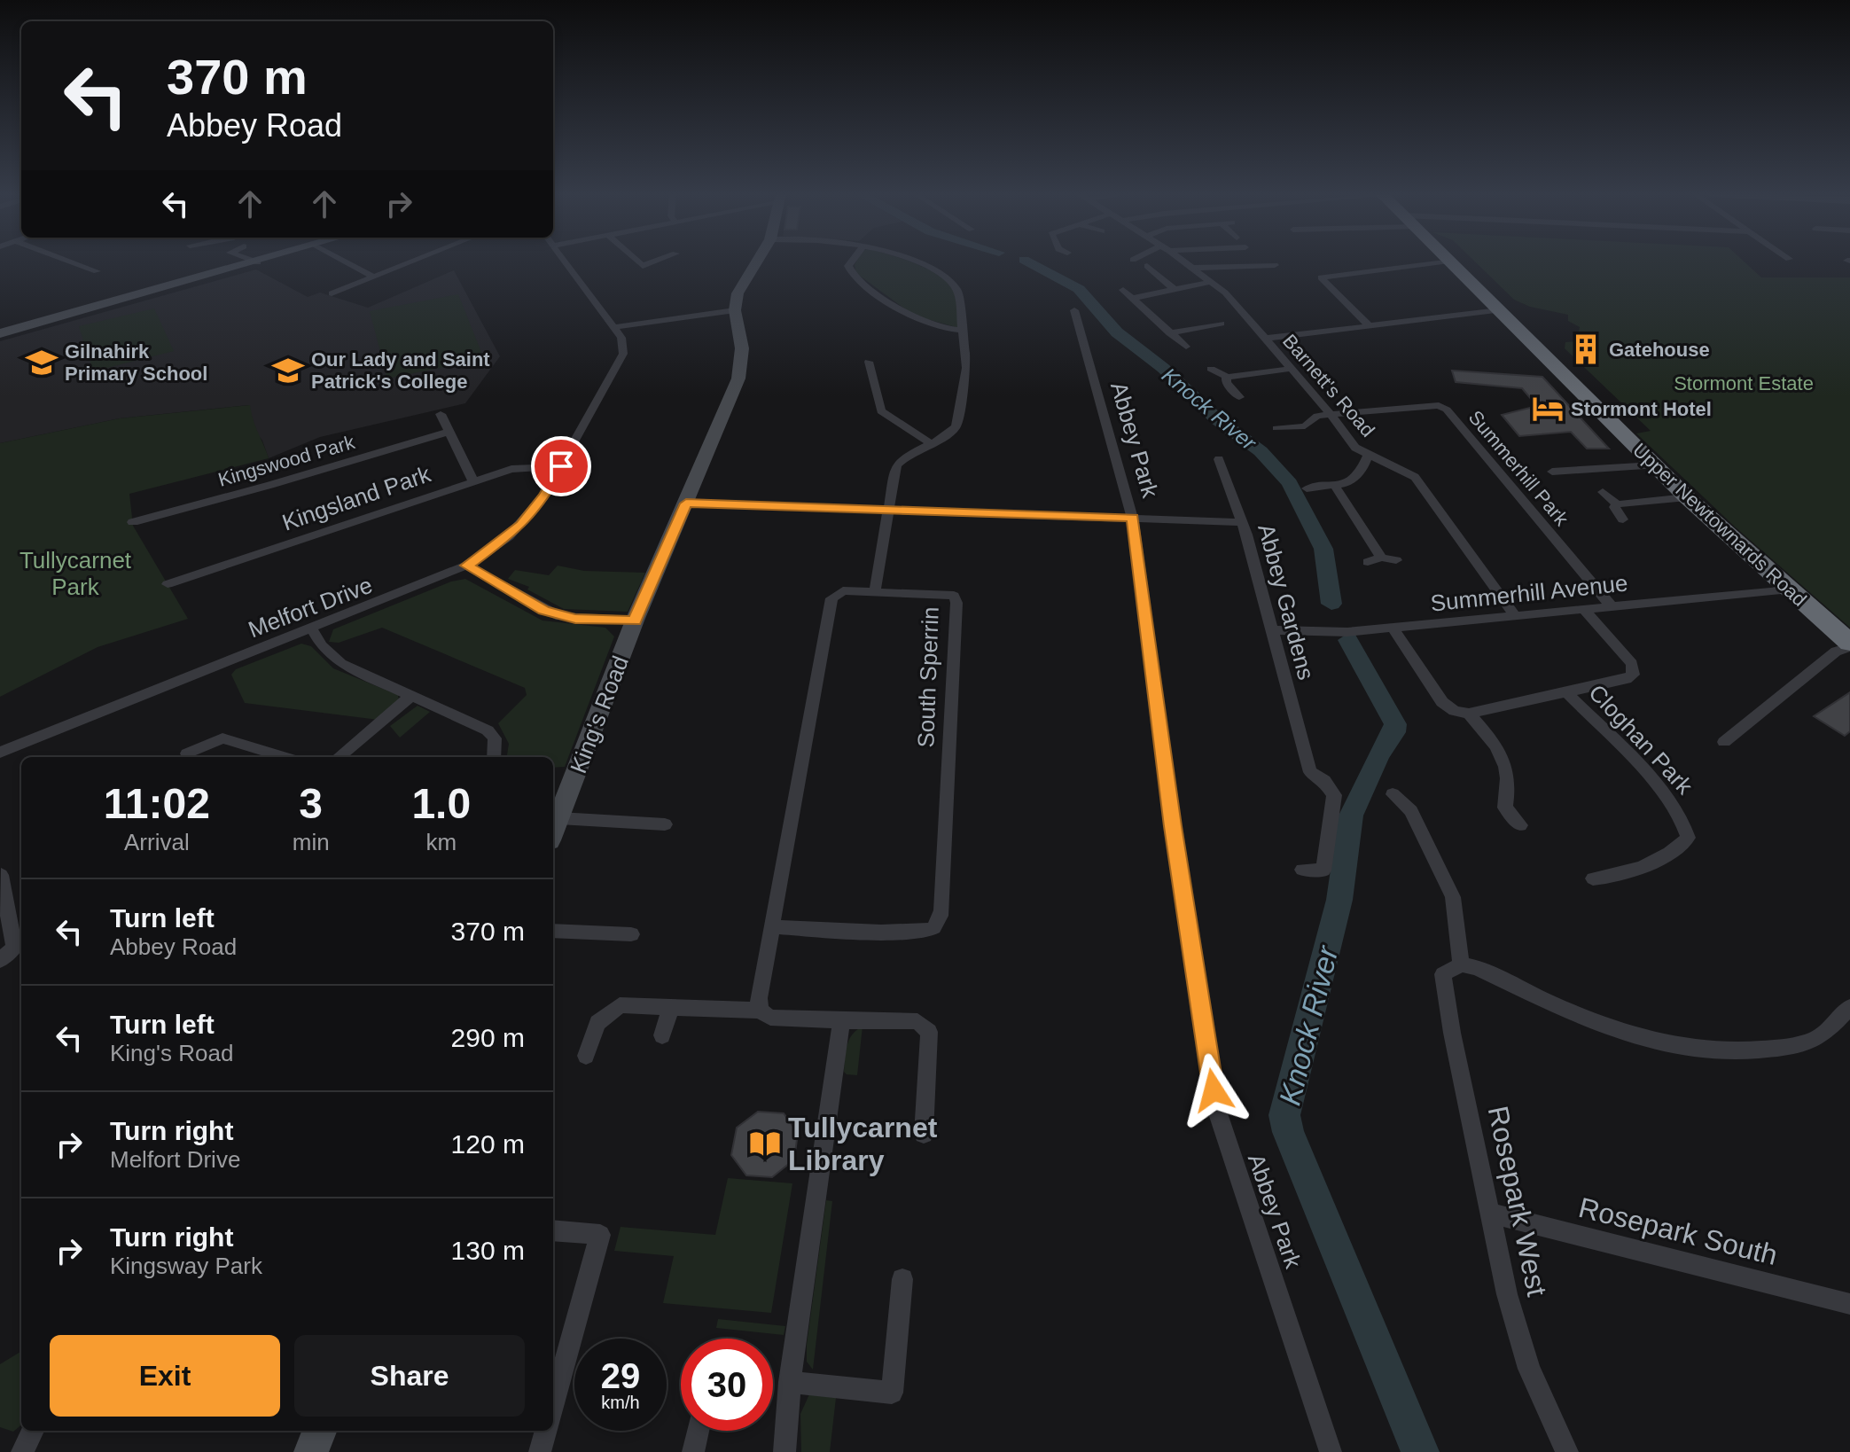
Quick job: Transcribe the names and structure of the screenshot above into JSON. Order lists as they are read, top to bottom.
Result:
{
  "streets": {
    "highway": ["Upper Newtownards Road"],
    "street": [
      "Barnett's Road",
      "Abbey Park",
      "Kingswood Park",
      "Summerhill Park",
      "Kingsland Park",
      "Summerhill Avenue",
      "Abbey Gardens",
      "Melfort Drive",
      "South Sperrin",
      "King's Road",
      "Cloghan Park",
      "Rosepark West",
      "Rosepark South"
    ]
  },
  "crossings": [
    ["Barnett's Road", "Summerhill Park"],
    ["Barnett's Road", "Summerhill Avenue"],
    ["Summerhill Park", "Summerhill Avenue"],
    ["Kingsland Park", "Melfort Drive"],
    ["Upper Newtownards Road", "Summerhill Avenue"],
    ["Summerhill Avenue", "Abbey Gardens"],
    ["Rosepark West", "Rosepark South"]
  ],
  "water": ["Knock River"],
  "parks": ["Stormont Estate", "Tullycarnet Park"],
  "places": {
    "building": ["Gatehouse"],
    "school or university": ["Gilnahirk Primary School", "Our Lady and Saint Patrick's College"],
    "hotel": ["Stormont Hotel"],
    "library": ["Tullycarnet Library"]
  },
  "page": {
    "turn": ["370 m", "Abbey Road"],
    "eta": [
      "11:02",
      "Arrival",
      "3",
      "min",
      "1.0",
      "km"
    ],
    "list": [
      {
        "name": "Turn left",
        "note": "Abbey Road",
        "value": "370 m"
      },
      {
        "name": "Turn left",
        "note": "King's Road",
        "value": "290 m"
      },
      {
        "name": "Turn right",
        "note": "Melfort Drive",
        "value": "120 m"
      },
      {
        "name": "Turn right",
        "note": "Kingsway Park",
        "value": "130 m"
      }
    ],
    "buttons": ["Exit", "Share"],
    "speed": "29 km/h",
    "limit": "30"
  }
}
